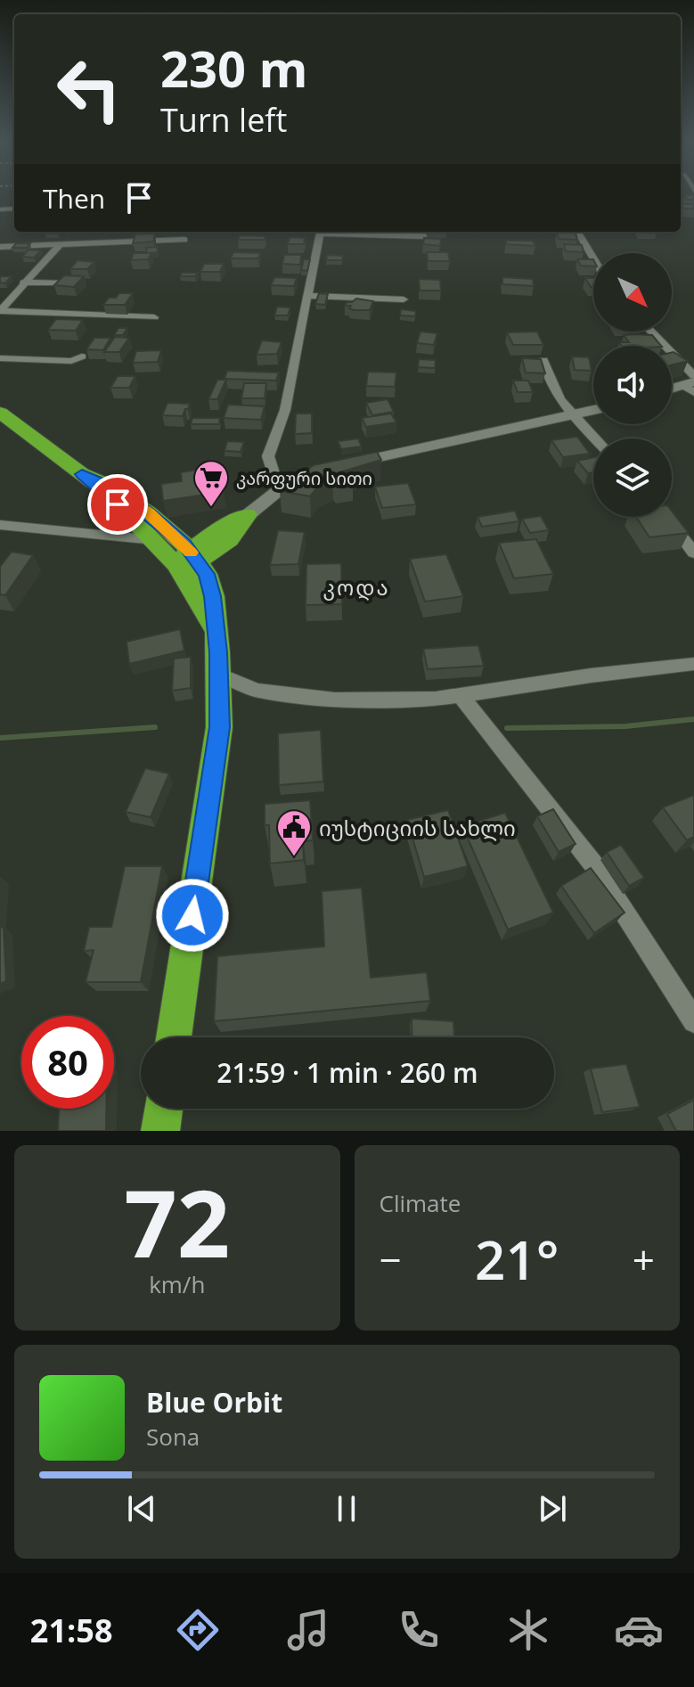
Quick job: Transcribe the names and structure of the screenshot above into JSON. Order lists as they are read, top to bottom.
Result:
{
  "districts": ["კოდა"],
  "places": {
    "supermarket": ["კარფური სითი"],
    "public building": ["იუსტიციის სახლი"]
  },
  "north": "bottom right",
  "page": {
    "turn": ["230 m", "Turn left"],
    "then": "Then",
    "limit": "80",
    "trip": "21:59 · 1 min · 260 m",
    "tile": [
      ["72", "km/h"],
      "Climate"
    ],
    "heat": ["−", "21°", "+"],
    "song": ["Blue Orbit", "Sona"],
    "tabs": "21:58"
  }
}
